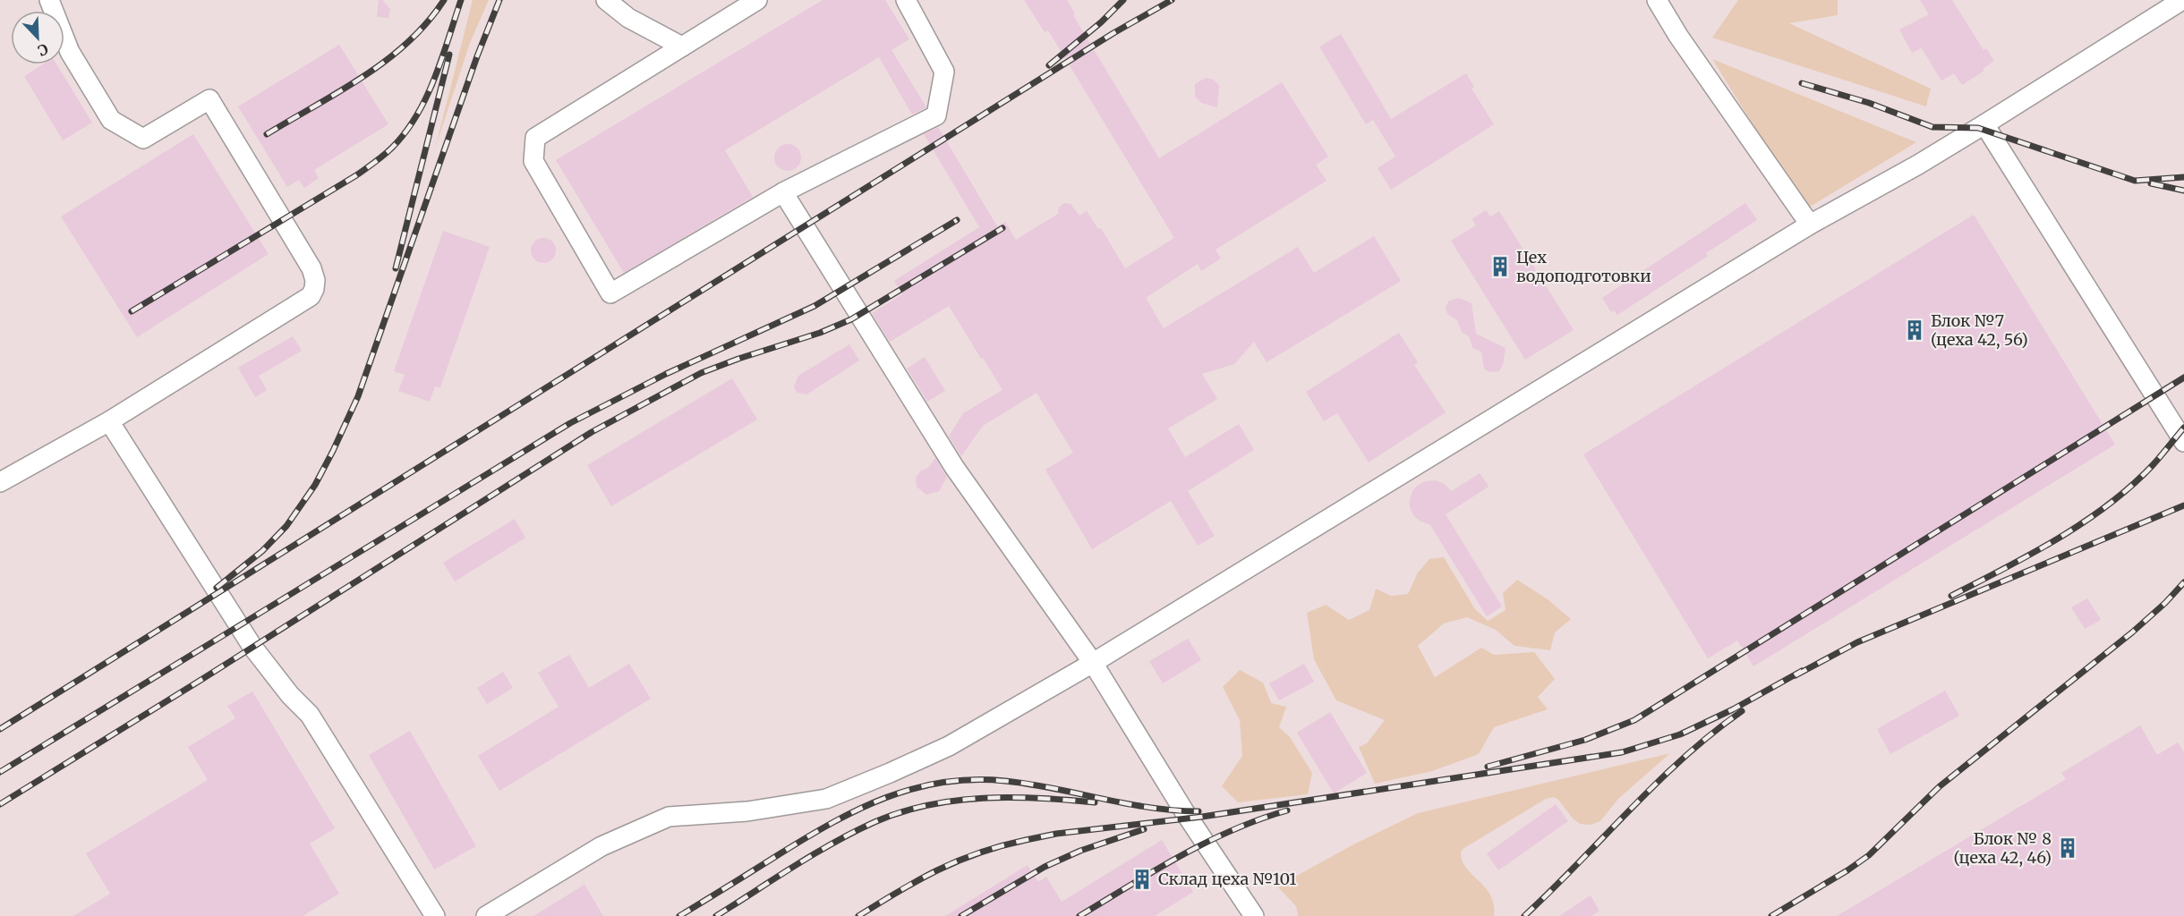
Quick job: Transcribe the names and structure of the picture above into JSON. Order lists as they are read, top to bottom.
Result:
{
  "places": {
    "building": [
      "Цех водоподготовки",
      "Блок №7 (цеха 42, 56)",
      "Блок № 8 (цеха 42, 46)",
      "Склад цеха №101"
    ]
  },
  "north": "bottom right"
}
